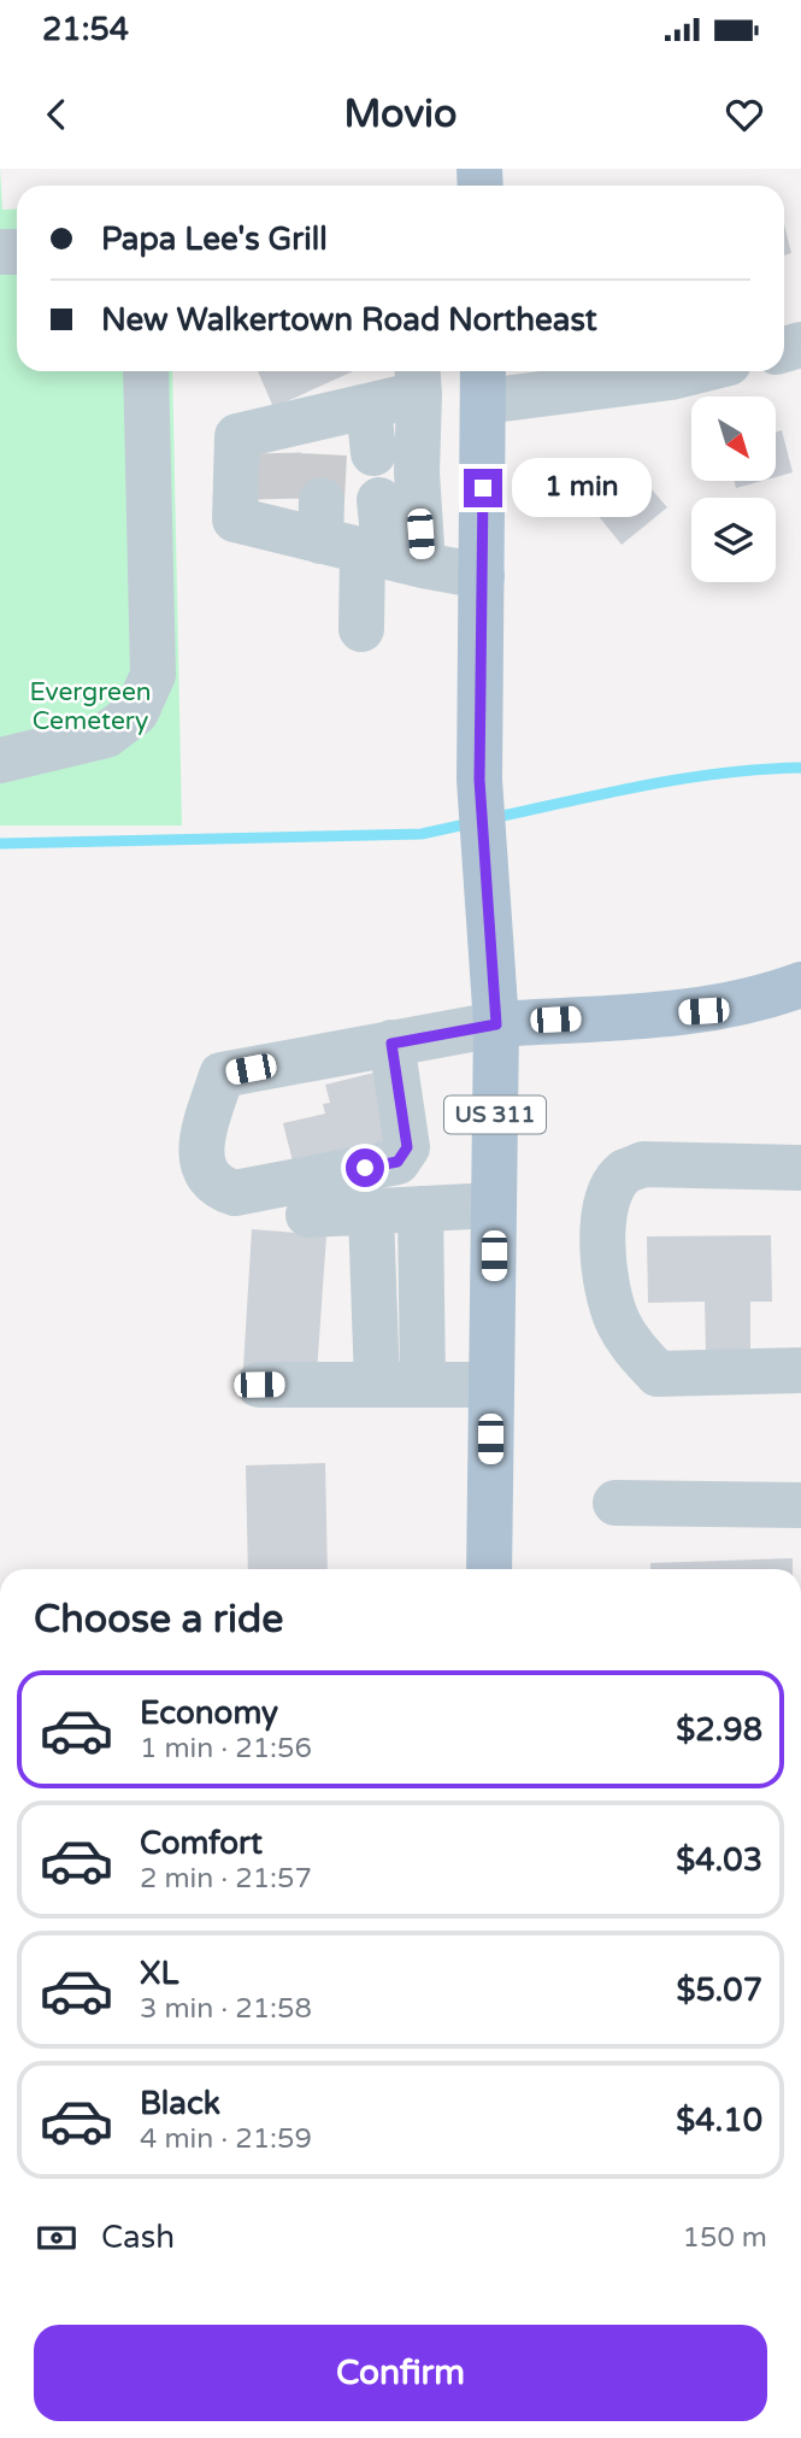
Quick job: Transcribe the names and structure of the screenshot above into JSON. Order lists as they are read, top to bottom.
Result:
{
  "streets": {
    "main road": ["US 311"]
  },
  "parks": ["Evergreen Cemetery"],
  "north": "bottom right",
  "page": {
    "status": "21:54",
    "header": "Movio",
    "banner": ["Papa Lee's Grill", "New Walkertown Road Northeast"],
    "bubble": "1 min",
    "heading": "Choose a ride",
    "list": [
      {
        "name": "Economy",
        "note": "1 min · 21:56",
        "value": "$2.98"
      },
      {
        "name": "Comfort",
        "note": "2 min · 21:57",
        "value": "$4.03"
      },
      {
        "name": "XL",
        "note": "3 min · 21:58",
        "value": "$5.07"
      },
      {
        "name": "Black",
        "note": "4 min · 21:59",
        "value": "$4.10"
      }
    ],
    "pay": ["Cash", "150 m"],
    "buttons": "Confirm"
  }
}
